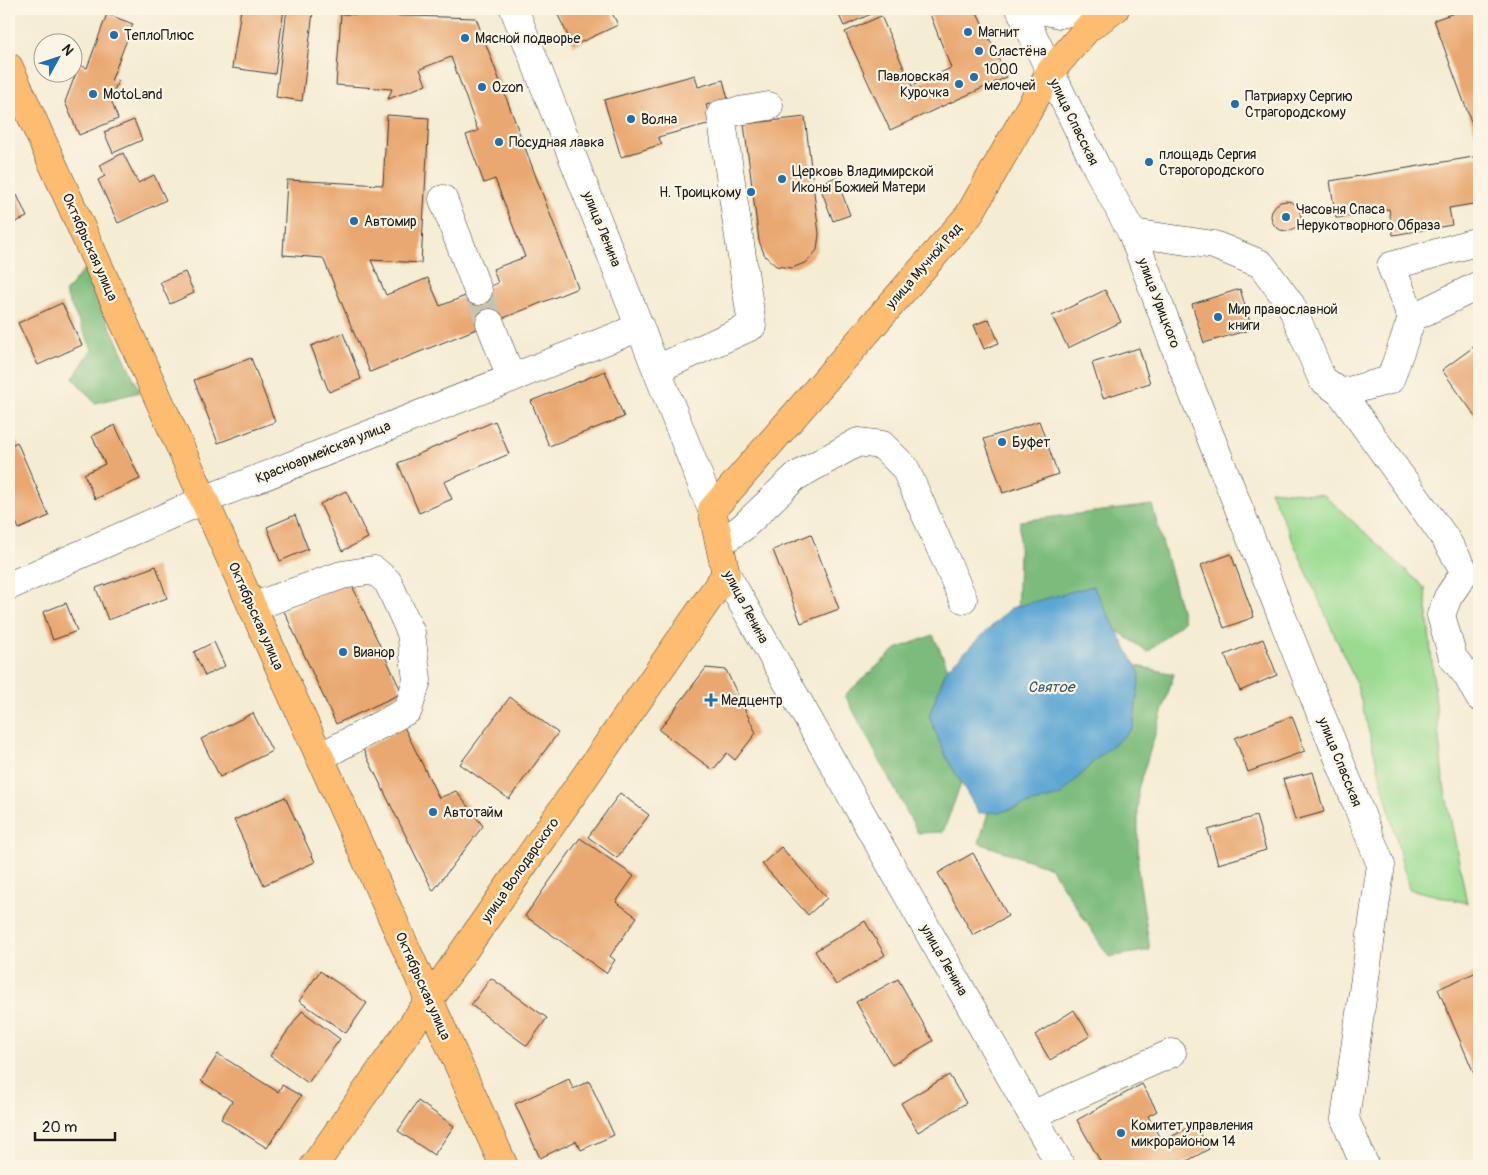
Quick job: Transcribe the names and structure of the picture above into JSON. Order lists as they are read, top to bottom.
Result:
{
  "streets": {
    "main road": [
      "улица Ленина",
      "Октябрьская улица",
      "улица Мучной Ряд",
      "улица Володарского"
    ],
    "street": ["улица Спасская", "улица Урицкого", "Красноармейская улица"]
  },
  "crossings": [
    ["улица Спасская", "улица Мучной Ряд"],
    ["улица Спасская", "улица Урицкого"],
    ["улица Ленина", "улица Мучной Ряд"],
    ["улица Ленина", "Красноармейская улица"],
    ["улица Ленина", "улица Володарского"],
    ["Октябрьская улица", "Красноармейская улица"],
    ["Октябрьская улица", "улица Володарского"]
  ],
  "water": ["Святое"],
  "places": {
    "other": [
      "Магнит",
      "ТеплоПлюс",
      "Мясной подворье",
      "Сластёна",
      "1000 мелочей",
      "Павловская Курочка",
      "Ozon",
      "MotoLand",
      "Патриарху Сергию Страгородскому",
      "Волна",
      "Посудная лавка",
      "площадь Сергия Старогородского",
      "Церковь Владимирской Иконы Божией Матери",
      "Н. Троицкому",
      "Часовня Спаса Нерукотворного Образа",
      "Автомир",
      "Мир православной книги",
      "Буфет",
      "Вианор",
      "Автотайм",
      "Комитет управления микрорайоном 14"
    ],
    "health": ["Медцентр"]
  },
  "scale_bar": "20 m",
  "north": "top right"
}
